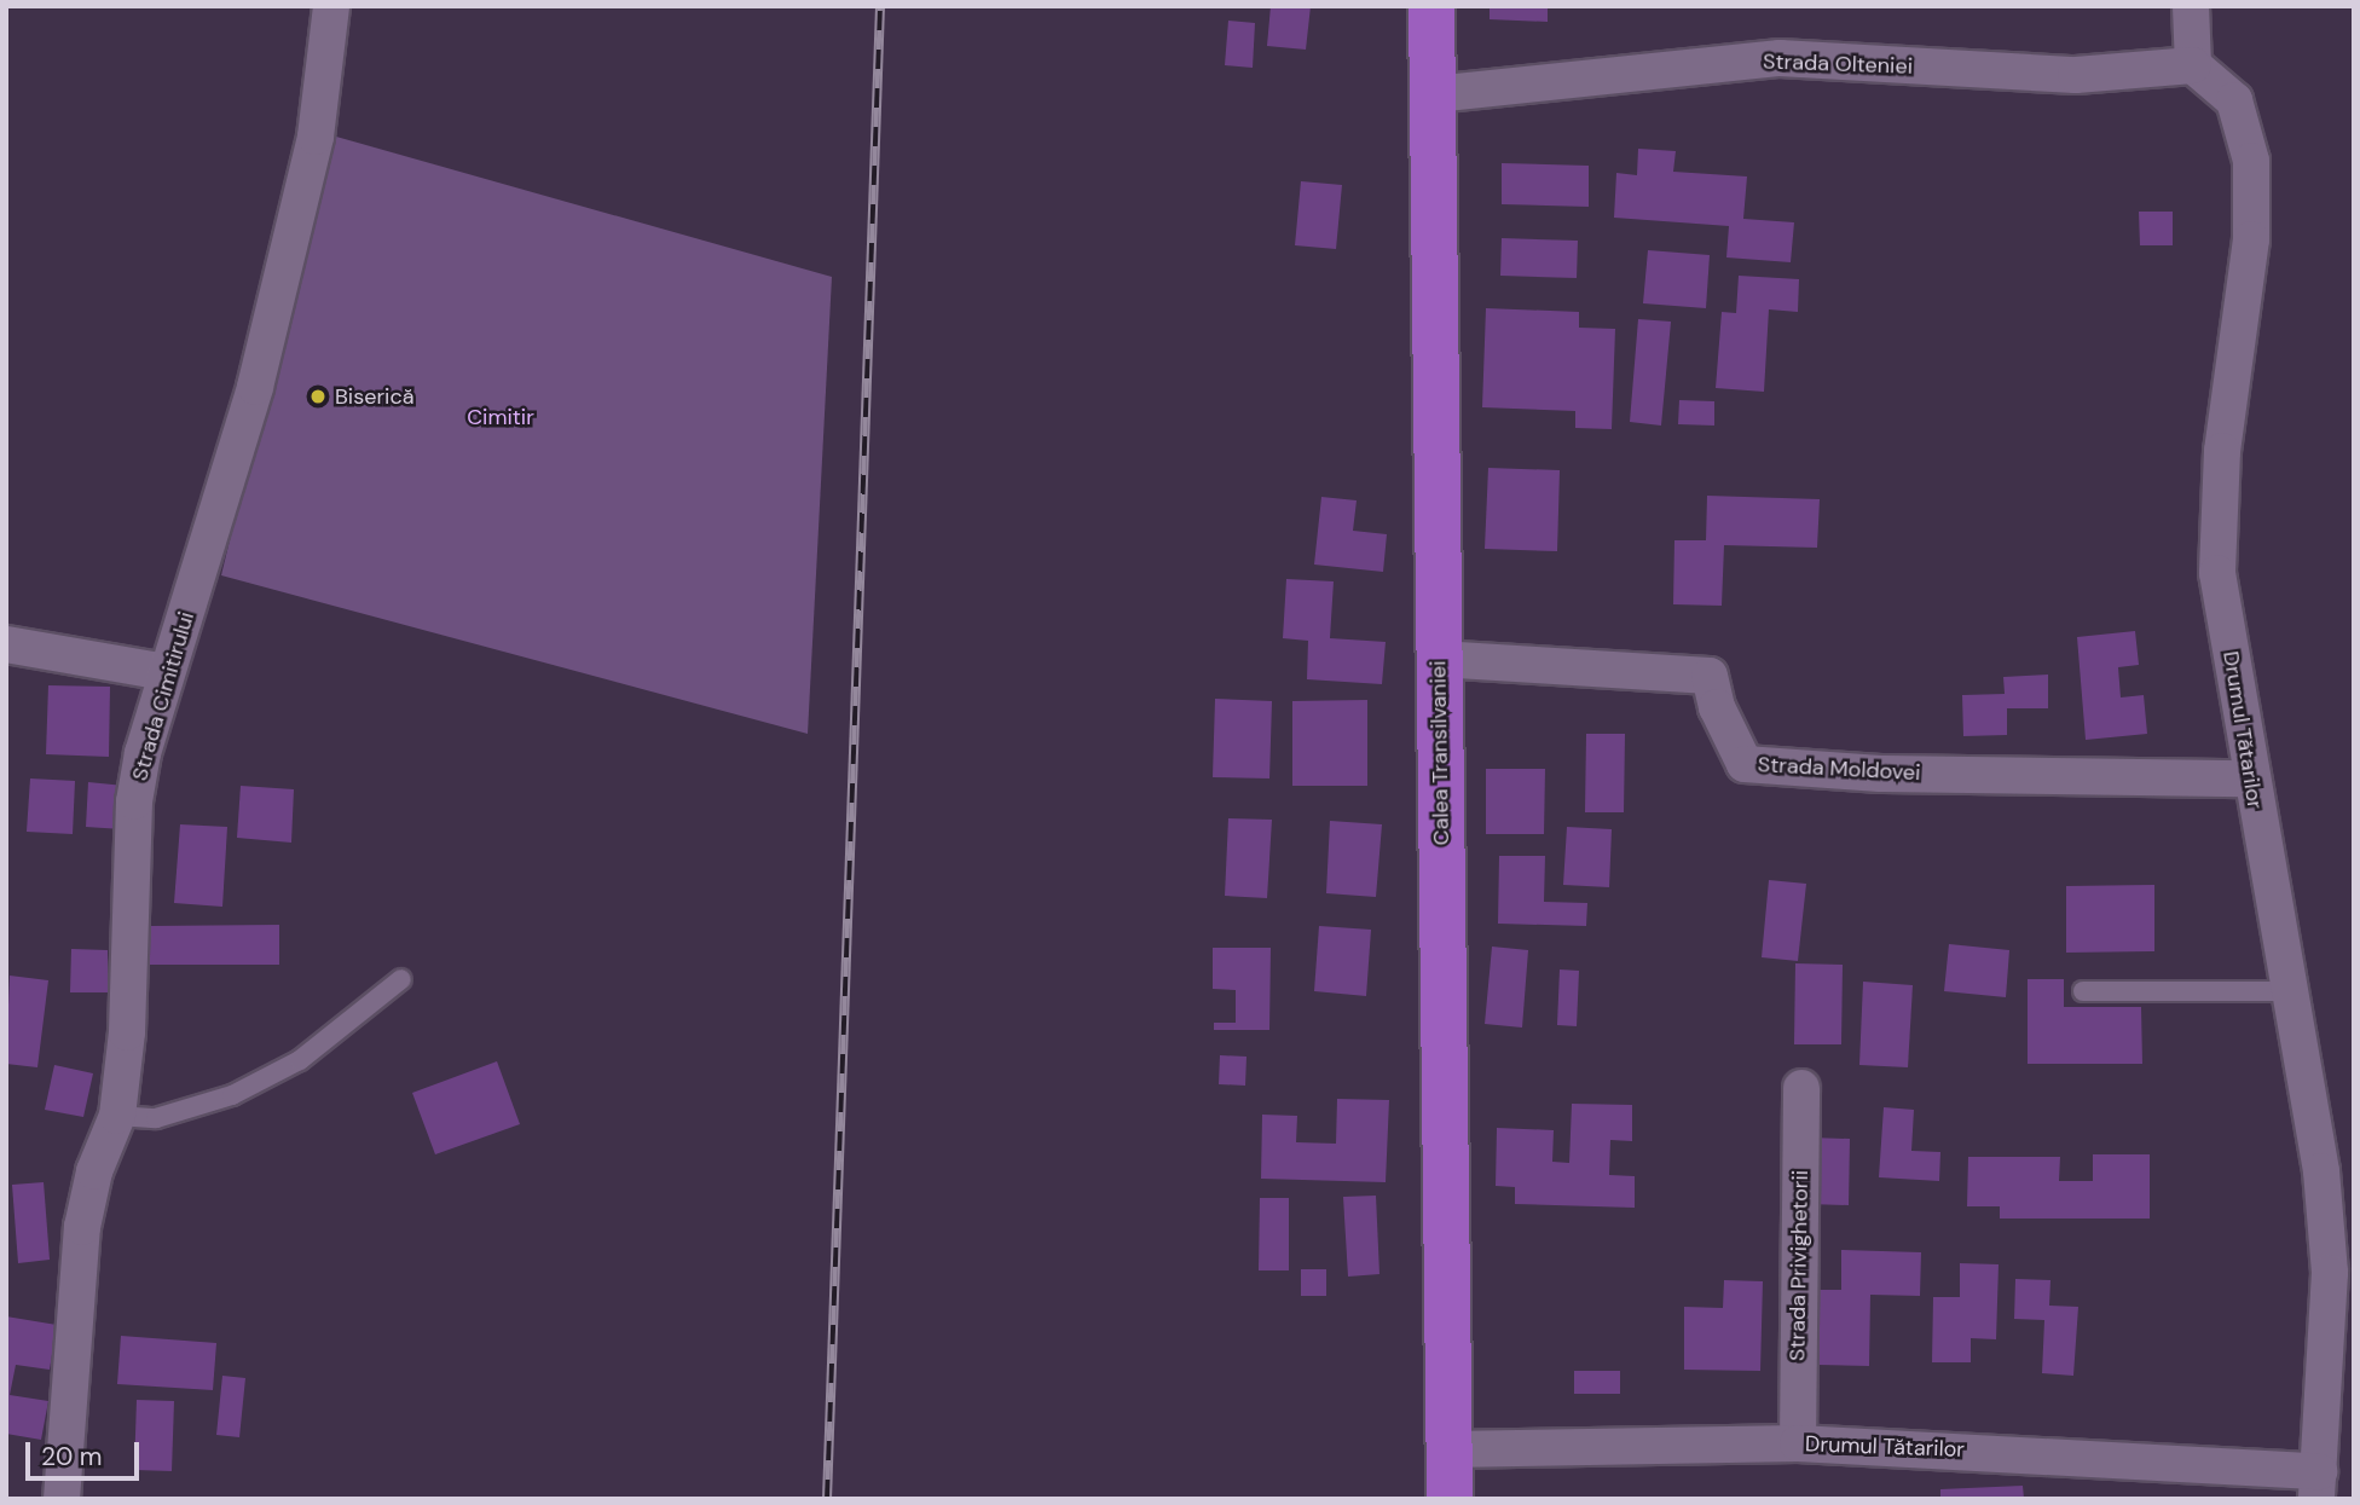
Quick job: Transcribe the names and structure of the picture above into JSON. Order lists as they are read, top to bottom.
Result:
{
  "streets": {
    "highway": ["Calea Transilvaniei"],
    "street": [
      "Strada Olteniei",
      "Strada Cimitirului",
      "Drumul Tătarilor",
      "Strada Moldovei",
      "Strada Privighetorii"
    ]
  },
  "crossings": [
    ["Strada Olteniei", "Drumul Tătarilor"],
    ["Strada Olteniei", "Calea Transilvaniei"],
    ["Drumul Tătarilor", "Calea Transilvaniei"],
    ["Drumul Tătarilor", "Strada Moldovei"],
    ["Drumul Tătarilor", "Strada Privighetorii"],
    ["Calea Transilvaniei", "Strada Moldovei"]
  ],
  "parks": ["Cimitir"],
  "places": ["Biserică"],
  "scale_bar": "20 m"
}
